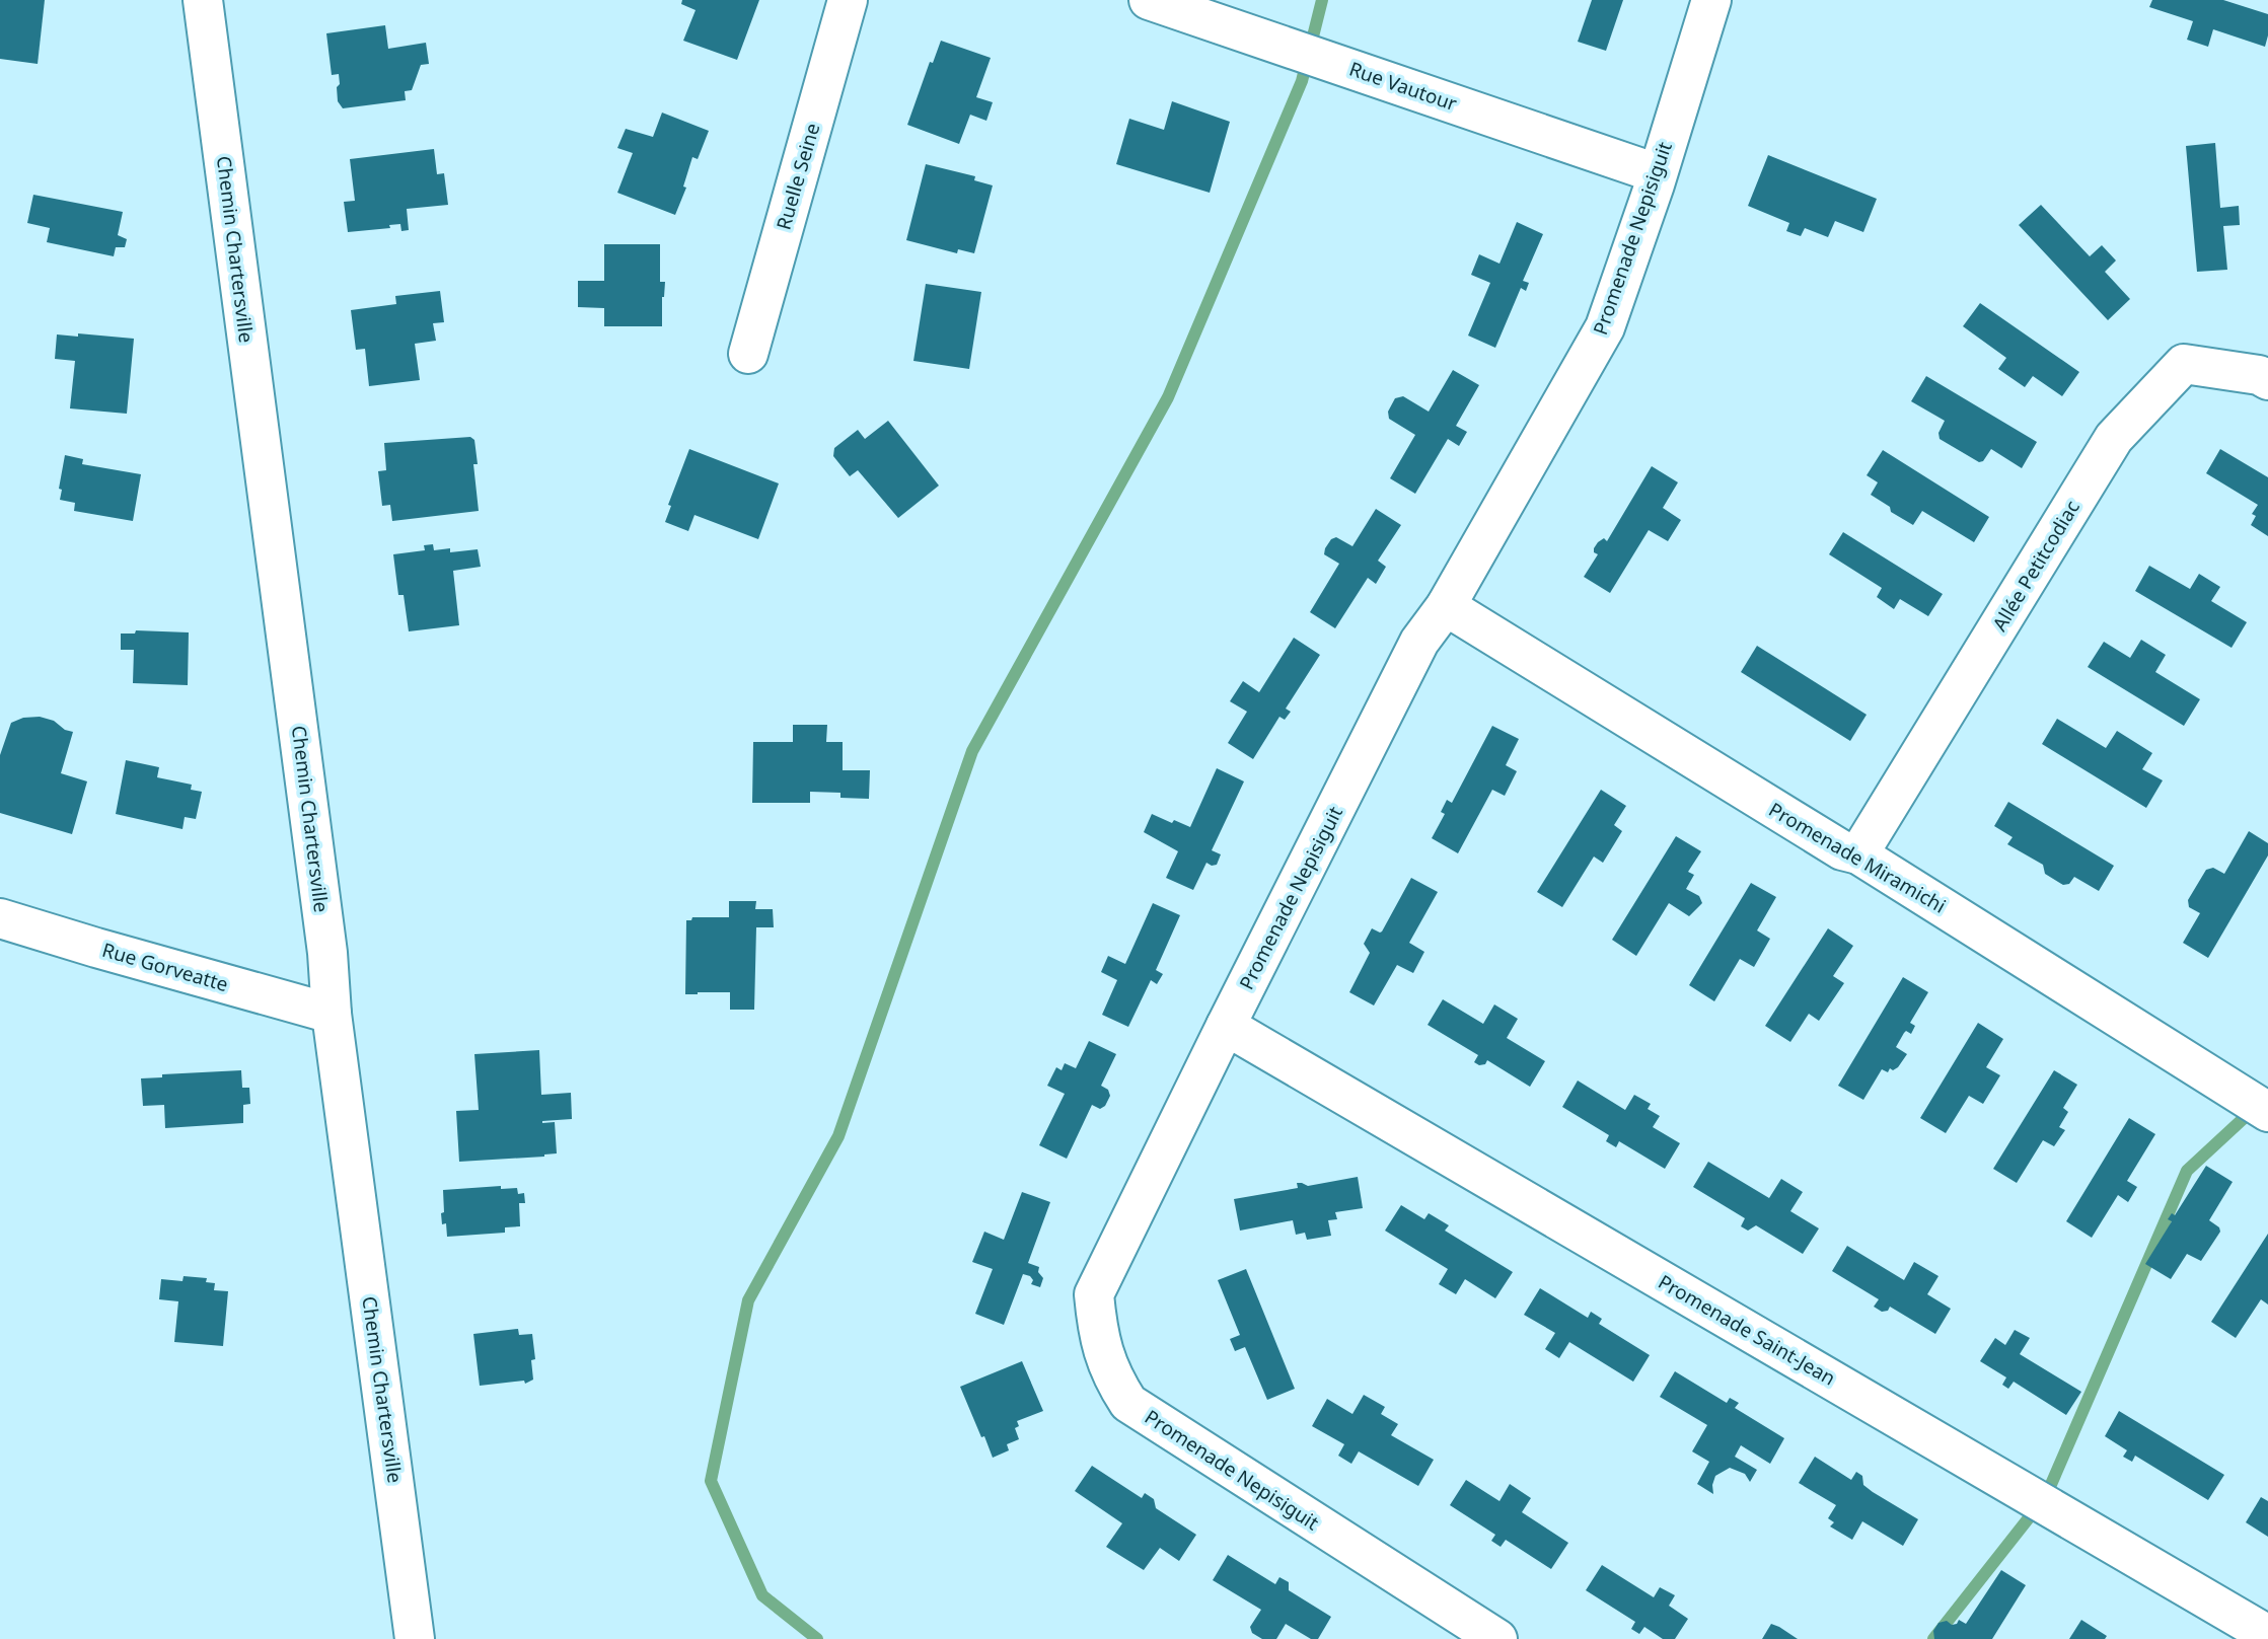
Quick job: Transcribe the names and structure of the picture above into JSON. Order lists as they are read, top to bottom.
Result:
{
  "streets": {
    "street": [
      "Rue Vautour",
      "Ruelle Seine",
      "Promenade Nepisiguit",
      "Chemin Chartersville",
      "Allée Petitcodiac",
      "Promenade Miramichi",
      "Rue Gorveatte",
      "Promenade Saint-Jean"
    ]
  },
  "crossings": [
    ["Rue Vautour", "Promenade Nepisiguit"],
    ["Promenade Nepisiguit", "Promenade Miramichi"],
    ["Promenade Nepisiguit", "Promenade Saint-Jean"],
    ["Chemin Chartersville", "Rue Gorveatte"],
    ["Allée Petitcodiac", "Promenade Miramichi"]
  ]
}
